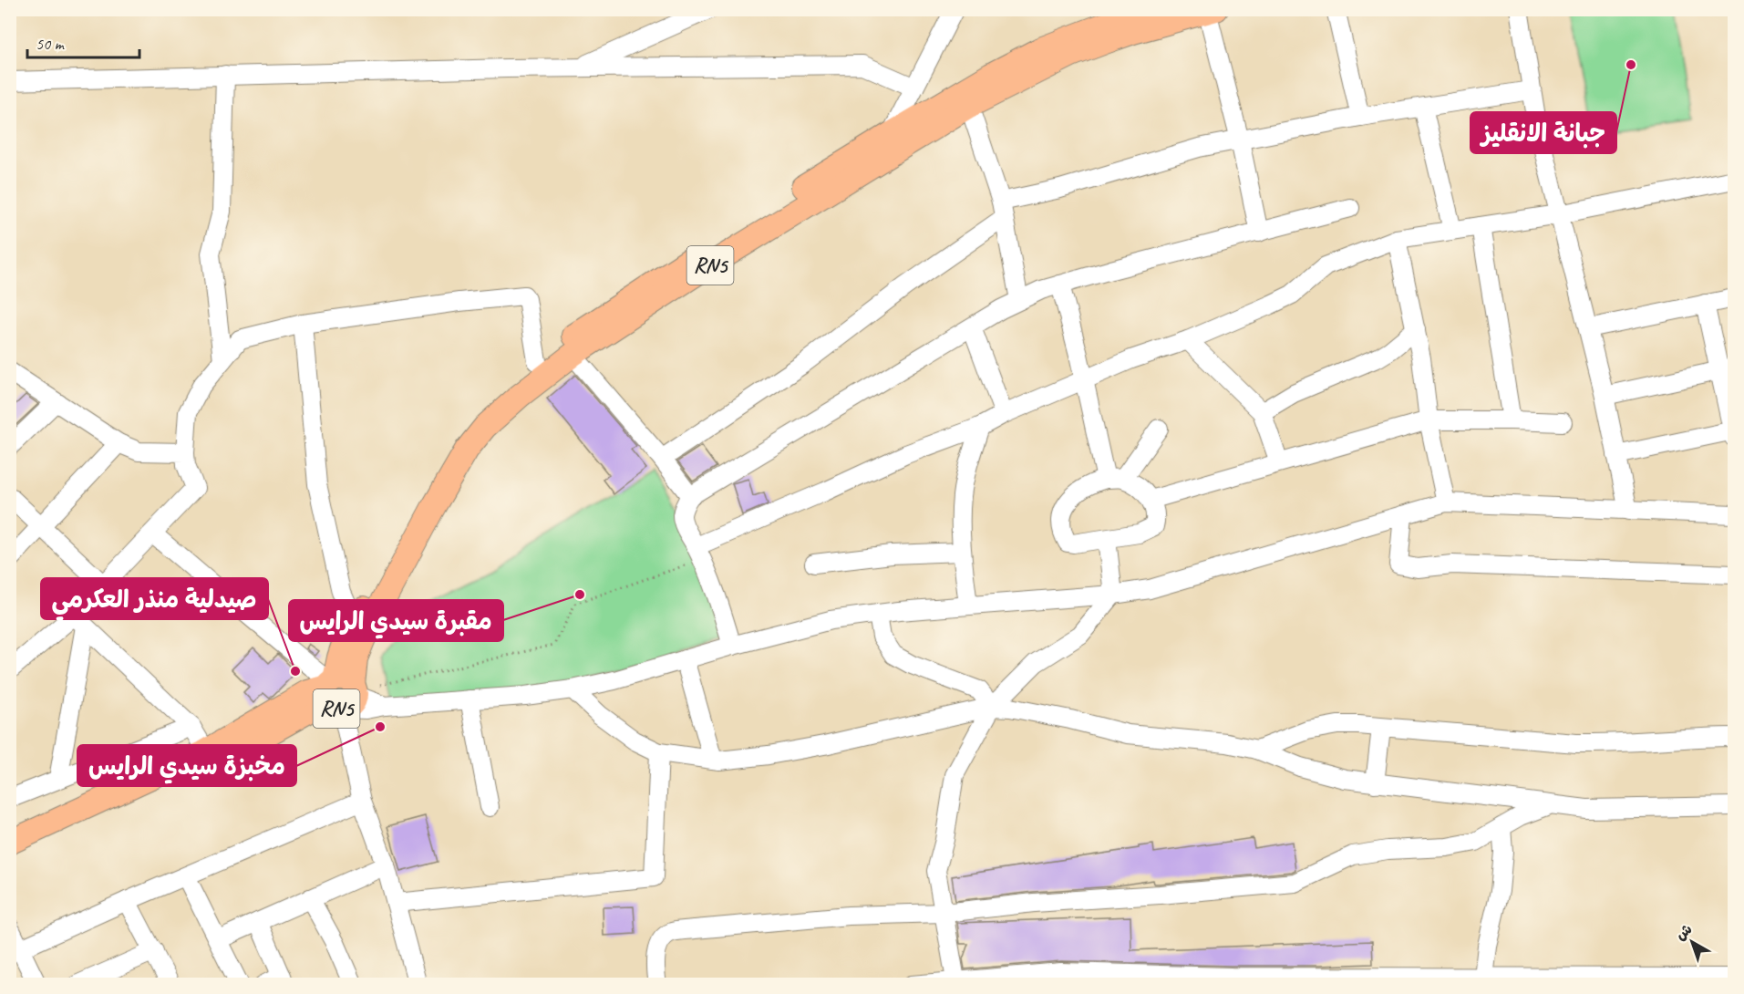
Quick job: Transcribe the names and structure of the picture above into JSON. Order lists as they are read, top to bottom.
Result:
{
  "streets": {
    "main road": ["RN5"]
  },
  "places": [
    "جبانة الانقليز",
    "مقبرة سيدي الرايس",
    "صيدلية منذر العكرمي",
    "مخبزة سيدي الرايس"
  ],
  "scale_bar": "50 m",
  "north": "top left"
}
